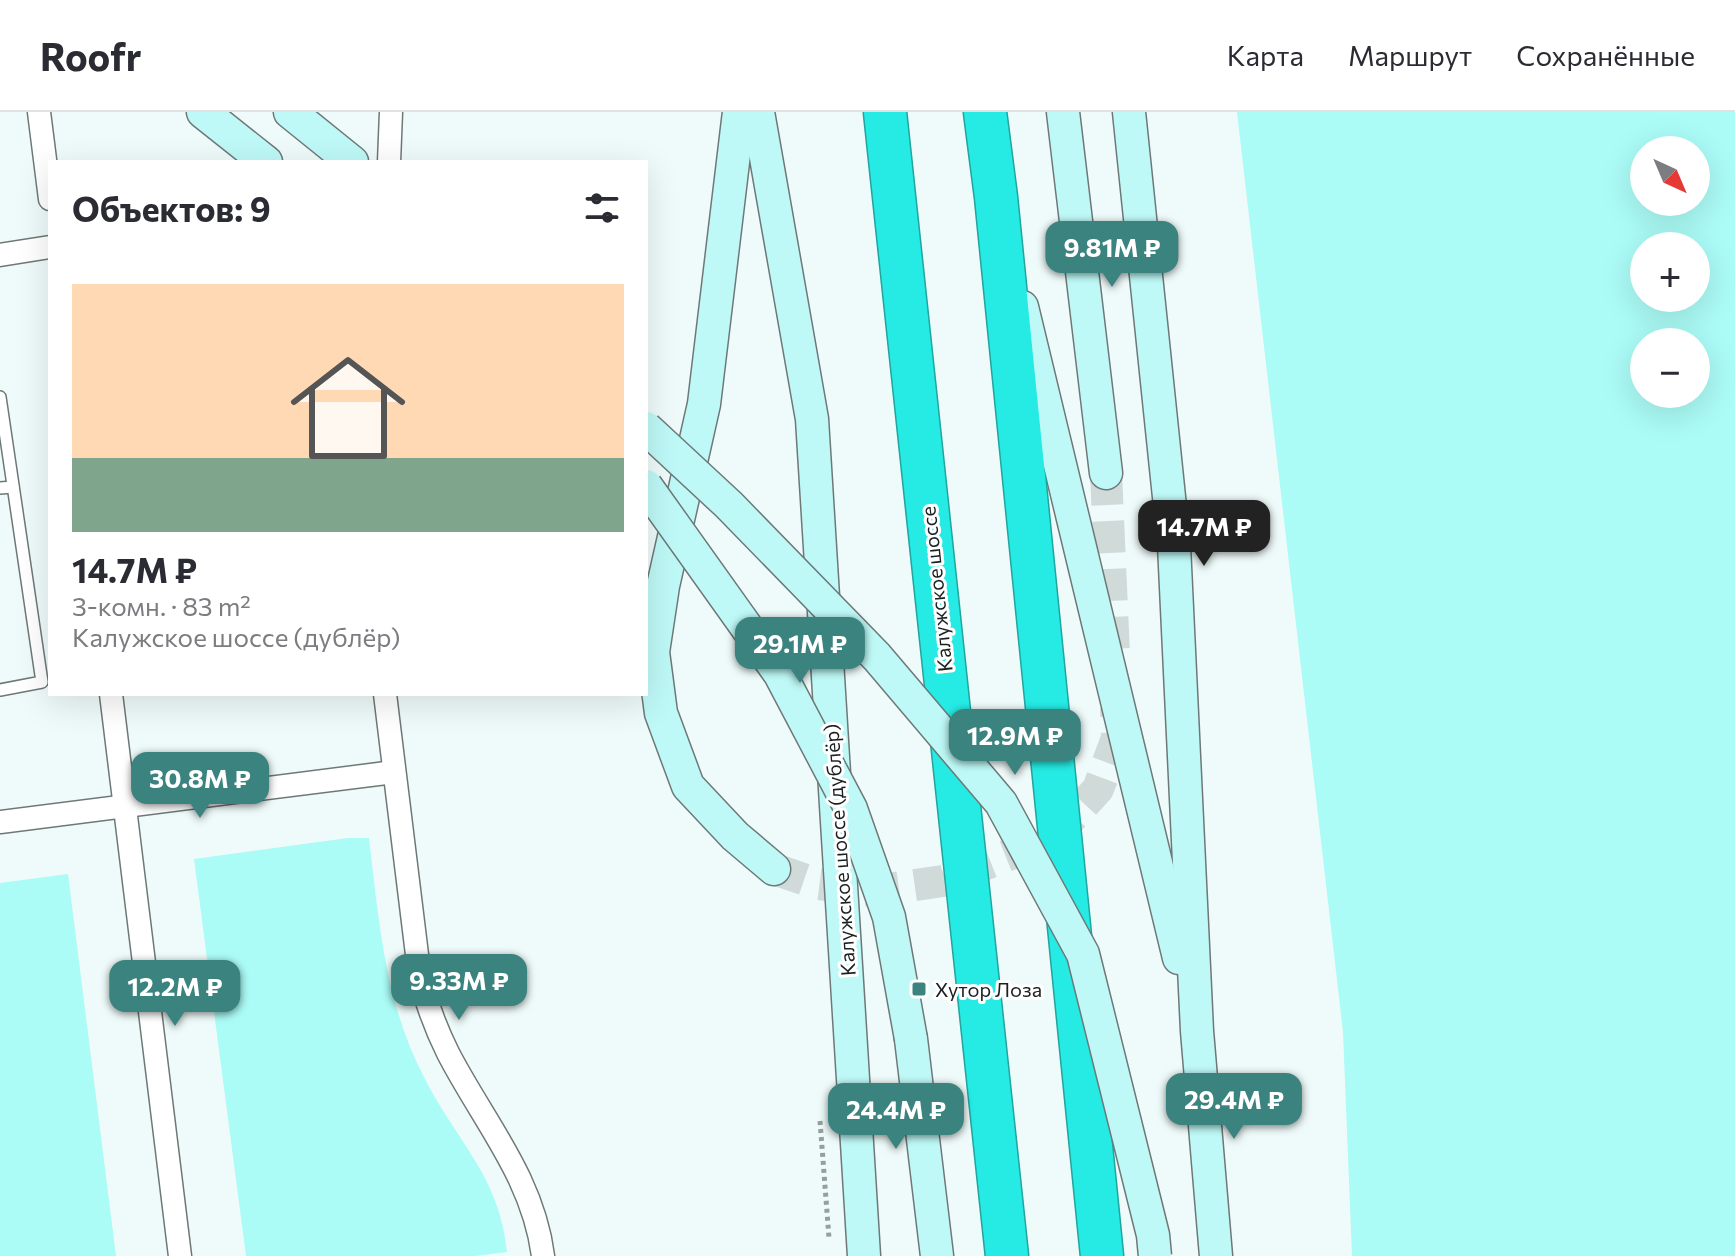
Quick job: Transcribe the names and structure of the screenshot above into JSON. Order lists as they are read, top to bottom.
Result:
{
  "streets": {
    "highway": ["Калужское шоссе"],
    "street": ["Калужское шоссе (дублёр)"]
  },
  "places": {
    "transit": ["Хутор Лоза"]
  },
  "north": "bottom right",
  "page": {
    "header": "Roofr",
    "nav": ["Карта", "Маршрут", "Сохранённые"],
    "map_buttons": ["+", "−"],
    "heading": "Объектов: 9",
    "price": [
      "9.81M ₽",
      "14.7M ₽",
      "29.1M ₽",
      "12.9M ₽",
      "30.8M ₽",
      "9.33M ₽",
      "12.2M ₽",
      "29.4M ₽",
      "24.4M ₽"
    ],
    "list": [
      {
        "name": "14.7M ₽",
        "note": "3-комн. · 83 m² · Калужское шоссе (дублёр)"
      }
    ]
  }
}
